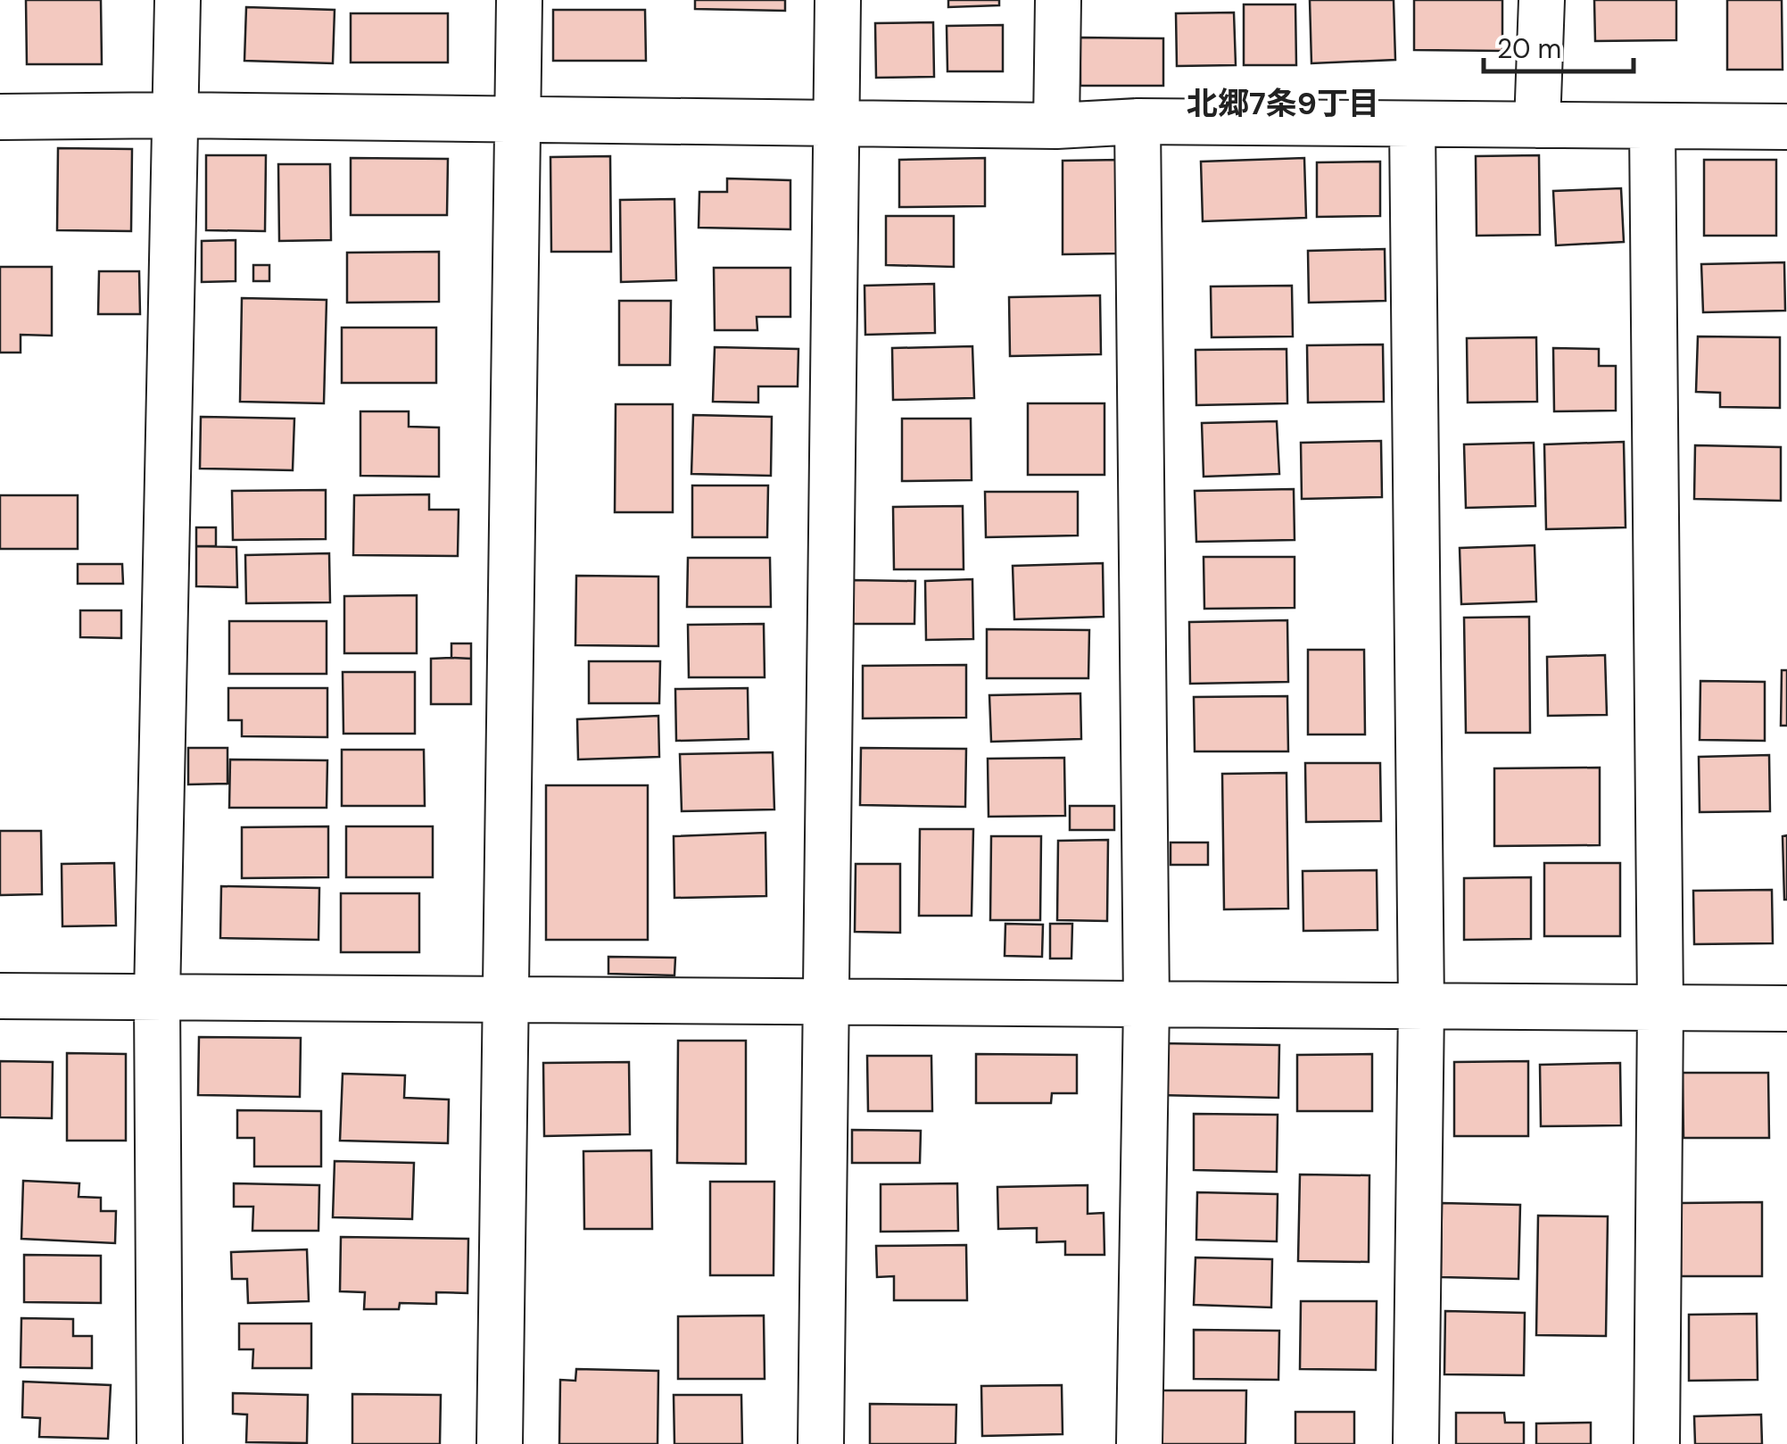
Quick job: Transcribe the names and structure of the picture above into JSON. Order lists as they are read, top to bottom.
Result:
{
  "districts": ["北郷7条9丁目"],
  "scale_bar": "20 m"
}
